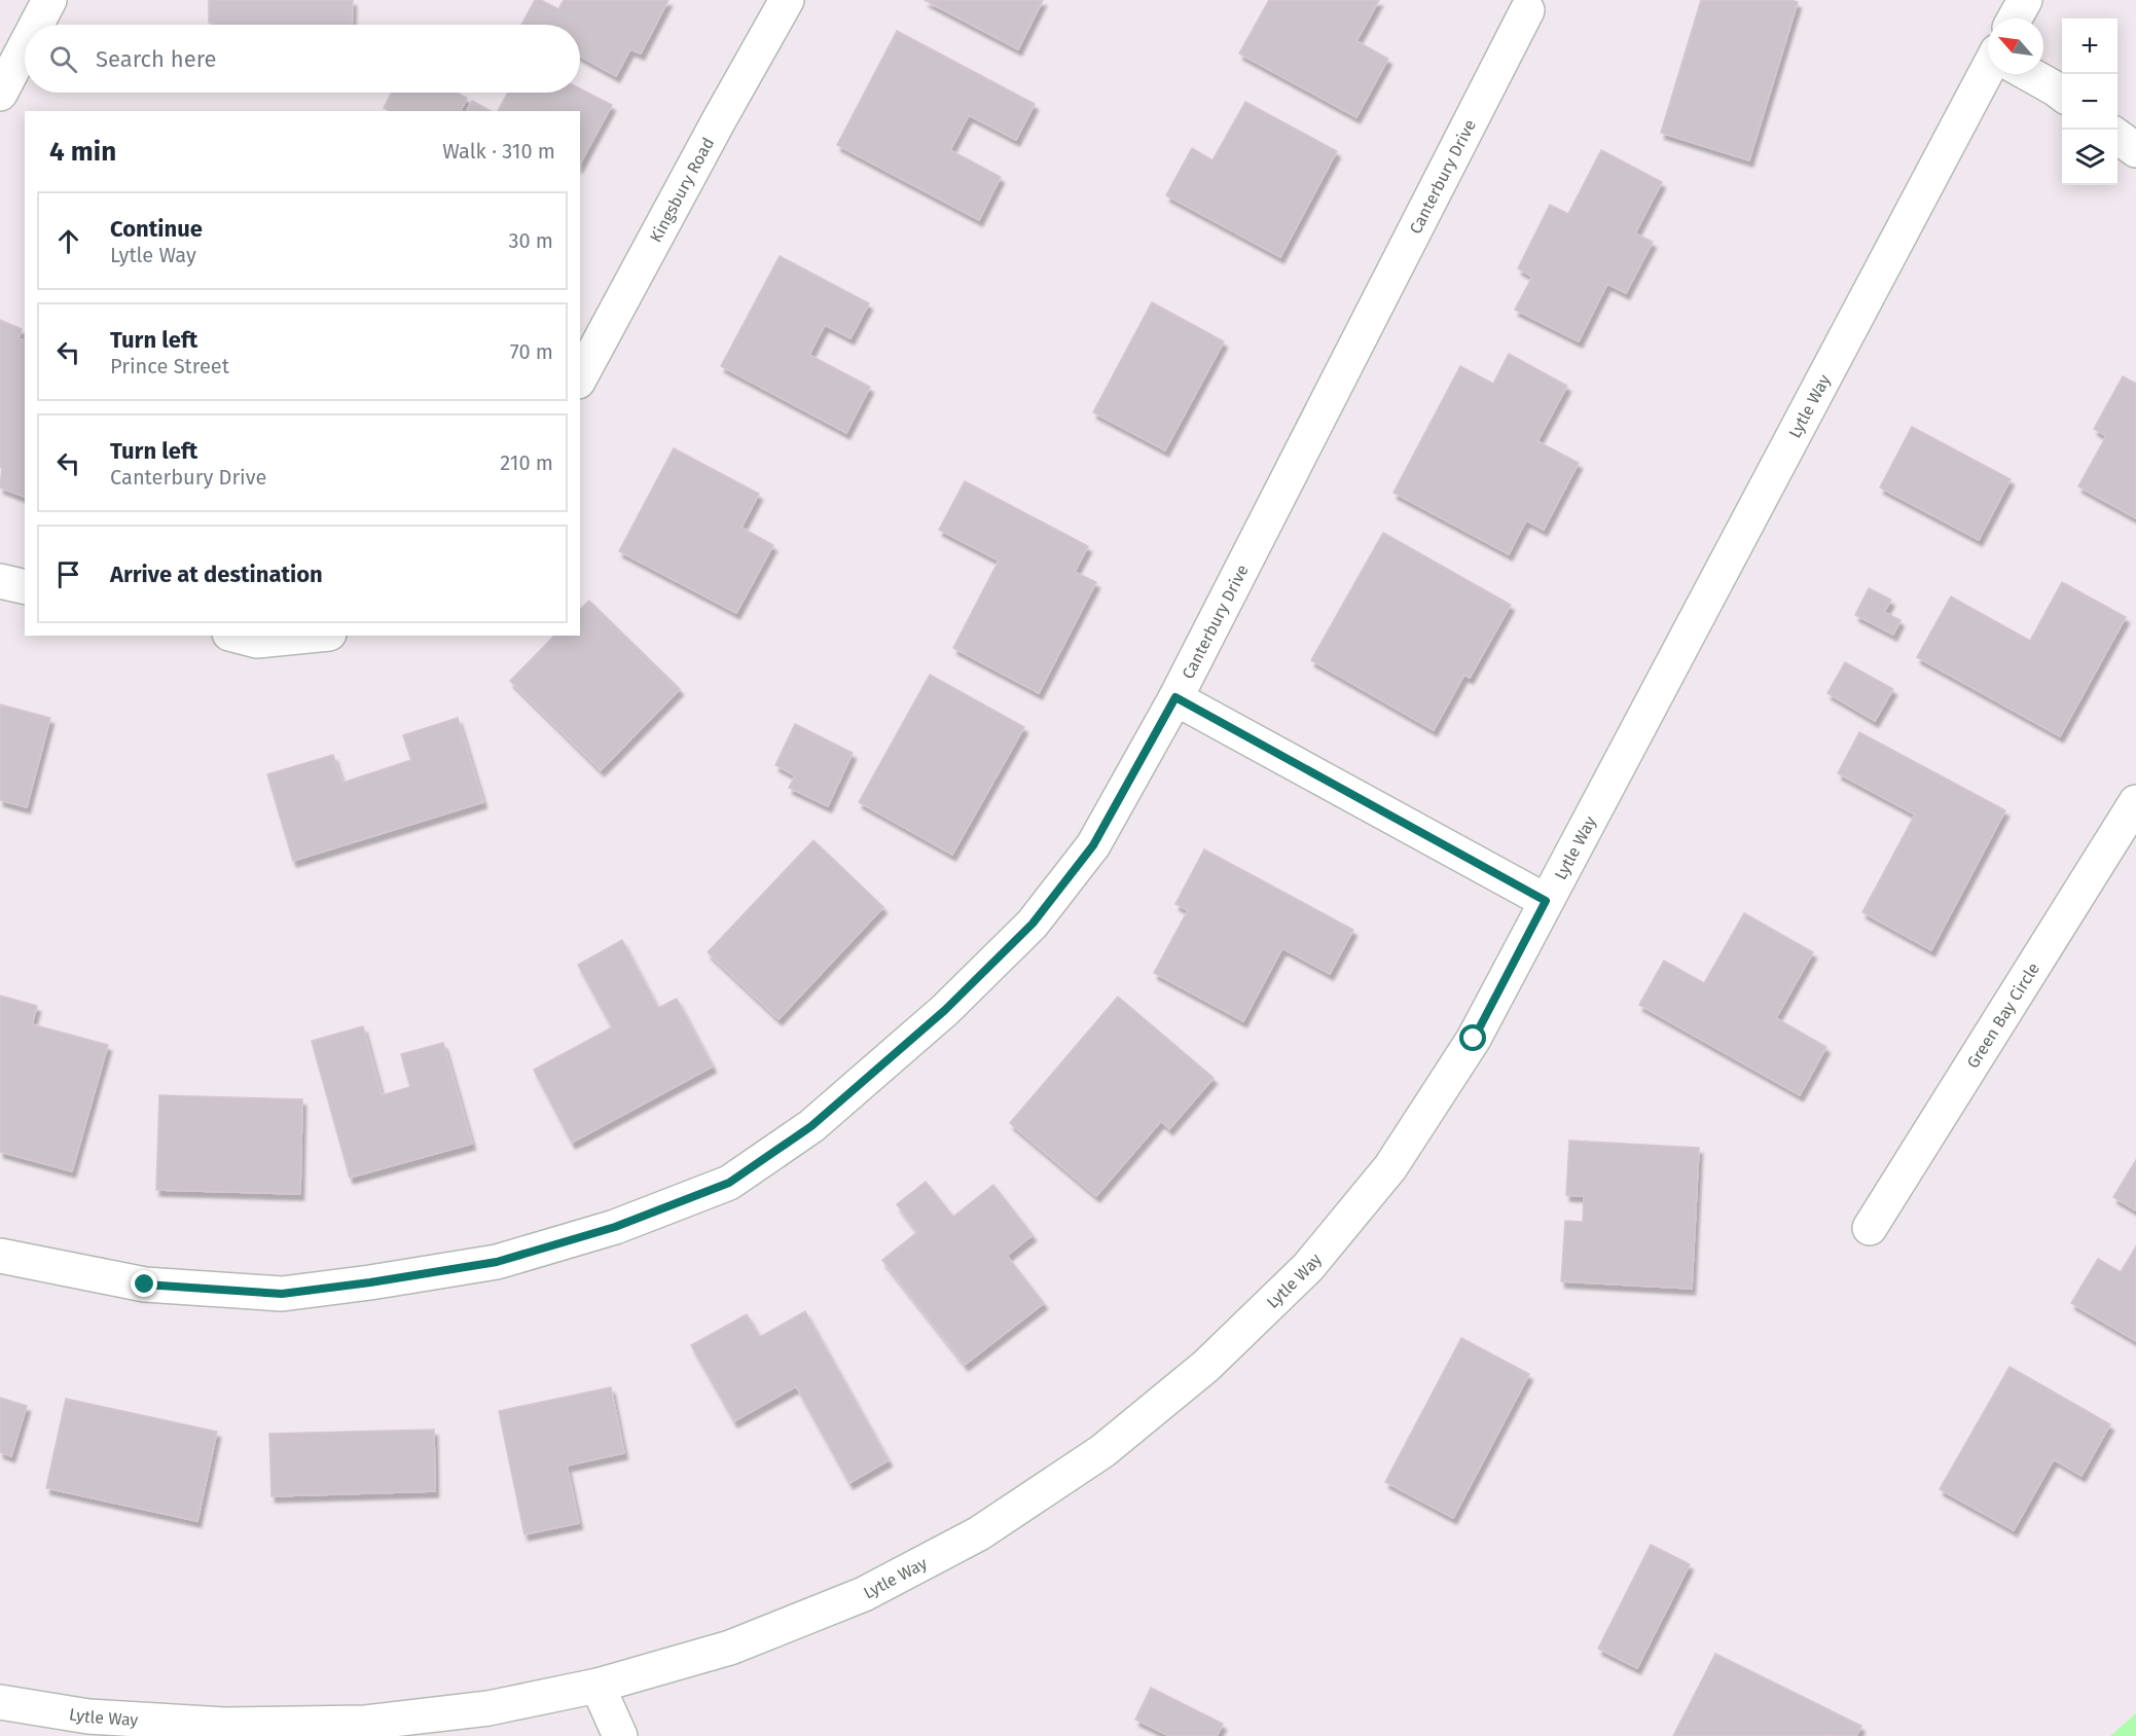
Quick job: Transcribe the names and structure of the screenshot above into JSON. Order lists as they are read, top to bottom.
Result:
{
  "streets": {
    "street": [
      "Canterbury Drive",
      "Kingsbury Road",
      "Lytle Way",
      "Green Bay Circle"
    ]
  },
  "north": "top left",
  "page": {
    "map_buttons": ["+", "−"],
    "search": "Search here",
    "heading": ["4 min", "Walk · 310 m"],
    "list": [
      ["Continue", "Lytle Way", "30 m"],
      ["Turn left", "Prince Street", "70 m"],
      ["Turn left", "Canterbury Drive", "210 m"],
      "Arrive at destination"
    ]
  }
}
